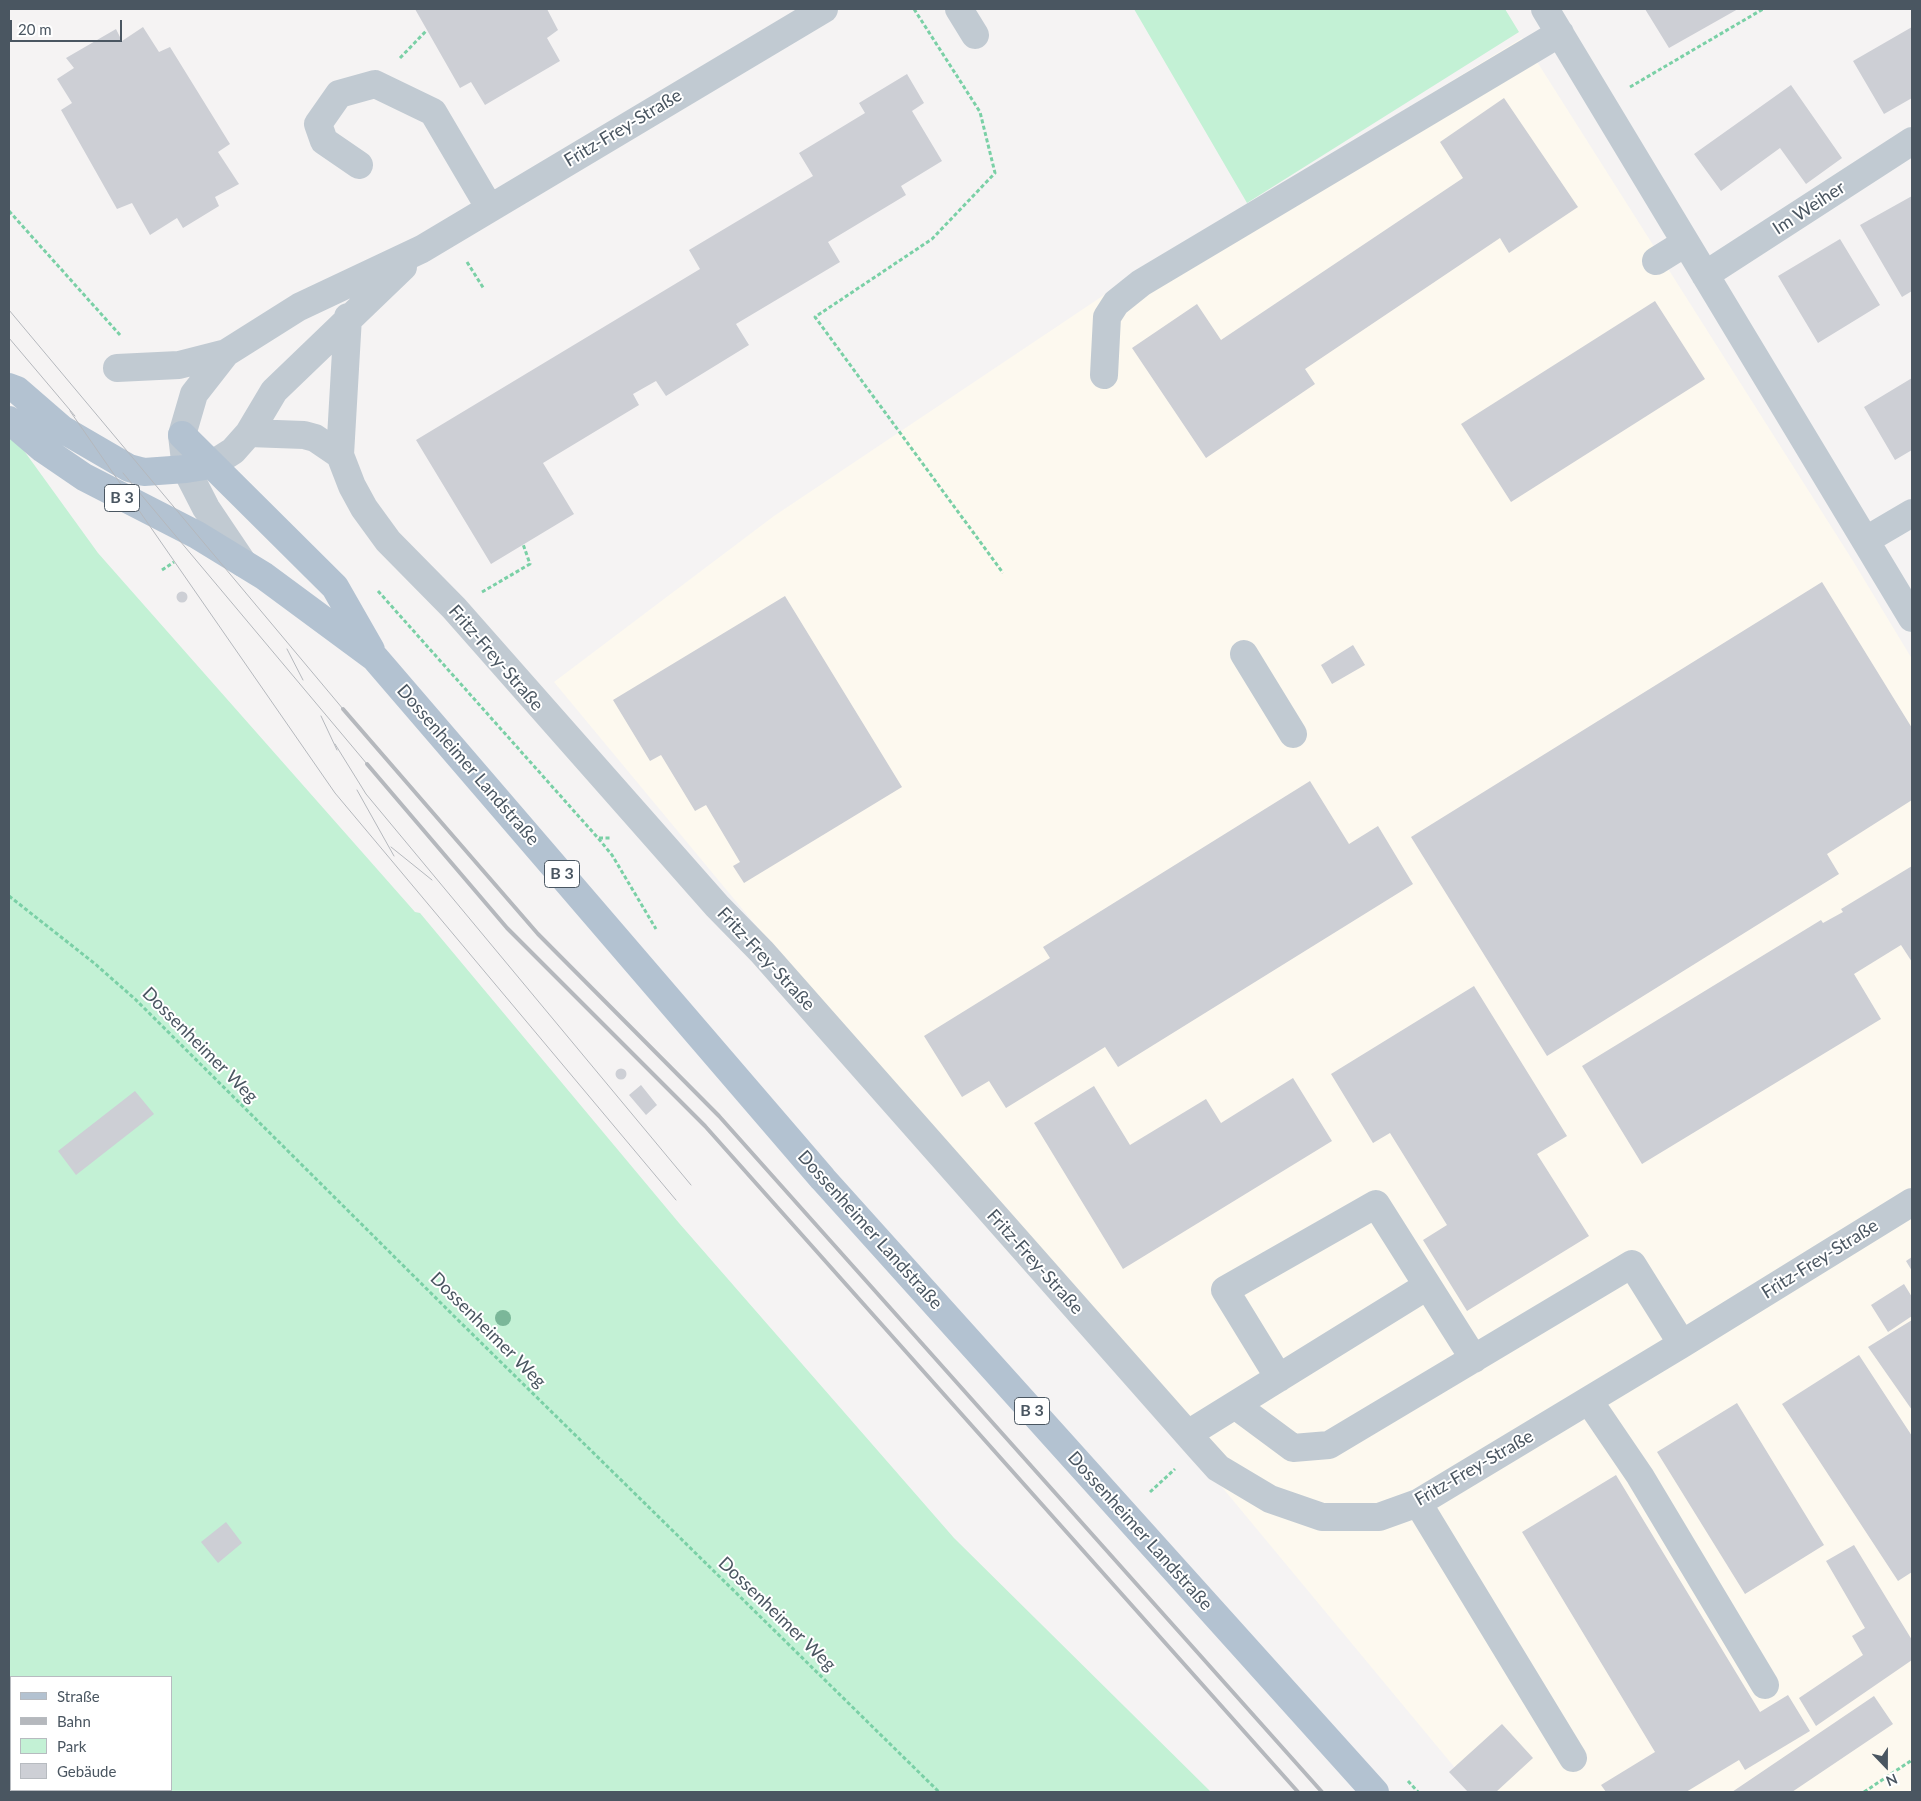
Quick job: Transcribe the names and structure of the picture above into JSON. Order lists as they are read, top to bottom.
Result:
{
  "streets": {
    "main road": ["B 3", "Dossenheimer Landstraße"],
    "street": ["Fritz-Frey-Straße", "Im Weiher"],
    "path": ["Dossenheimer Weg"]
  },
  "crossings": [
    ["Fritz-Frey-Straße", "B 3"],
    ["Fritz-Frey-Straße", "Dossenheimer Landstraße"],
    ["B 3", "Dossenheimer Landstraße"]
  ],
  "legend": [
    "Straße",
    "Bahn",
    "Park",
    "Gebäude"
  ],
  "scale_bar": "20 m",
  "north": "bottom"
}
